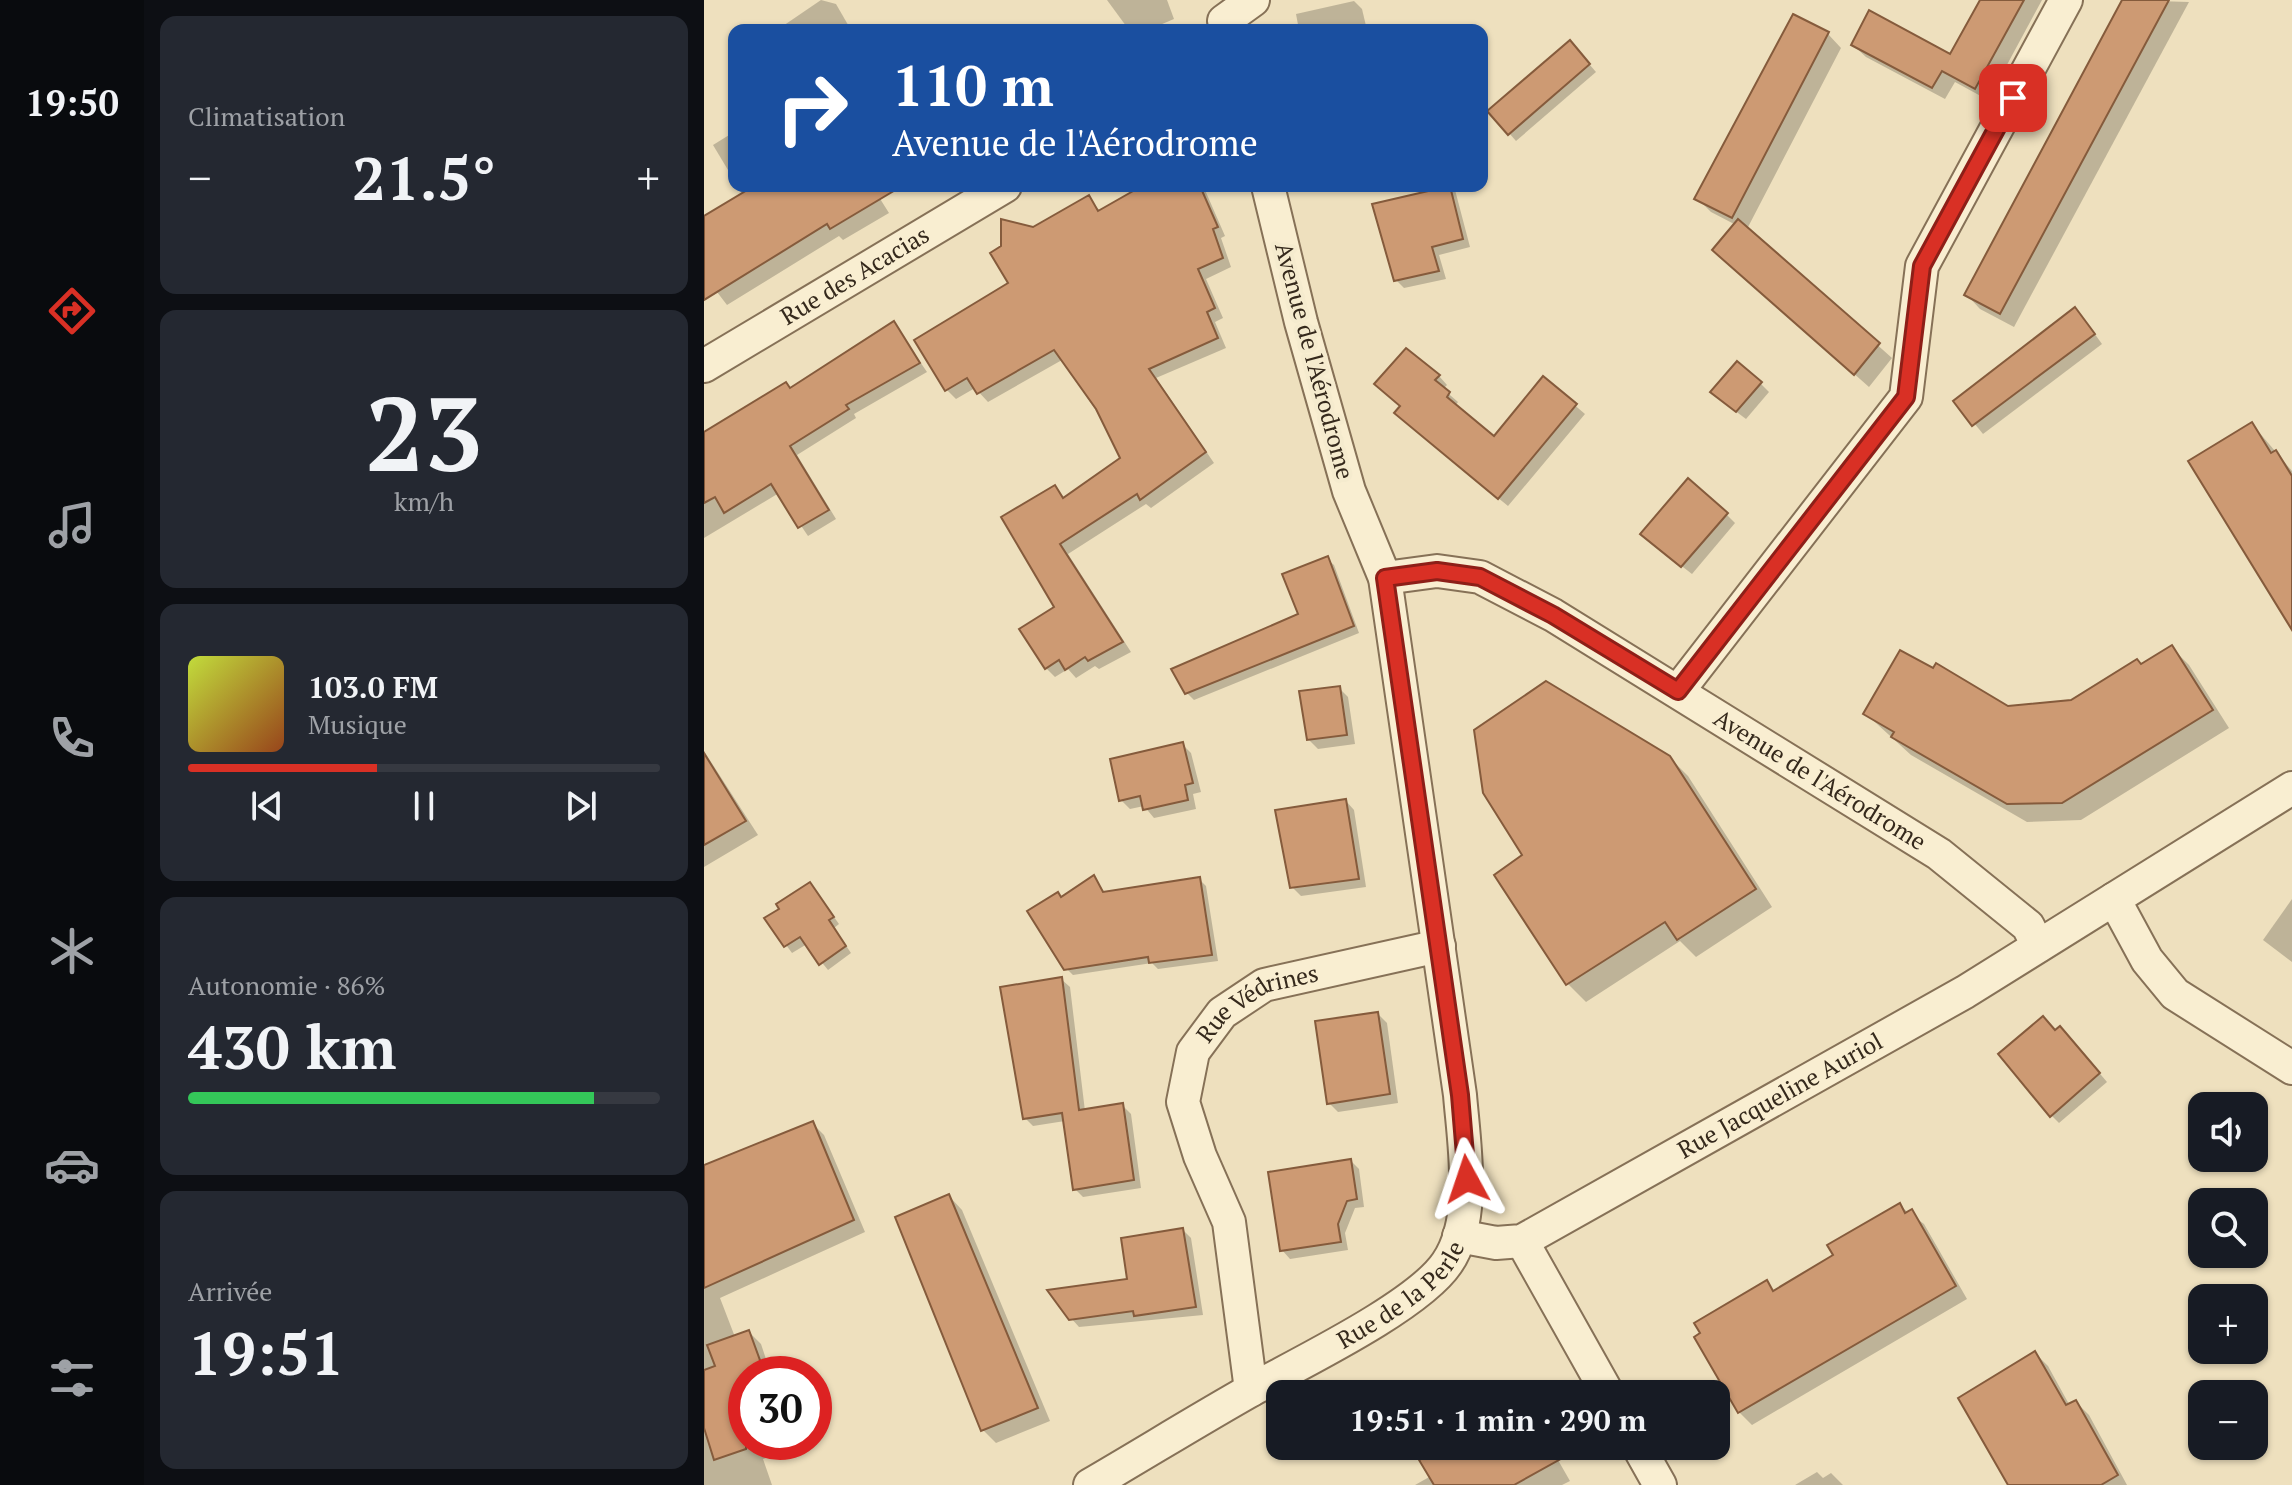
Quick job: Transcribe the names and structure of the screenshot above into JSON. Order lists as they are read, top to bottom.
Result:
{
  "streets": {
    "street": [
      "Rue des Acacias",
      "Avenue de l'Aérodrome",
      "Rue Védrines",
      "Rue Jacqueline Auriol",
      "Rue de la Perle"
    ]
  },
  "crossings": [
    ["Avenue de l'Aérodrome", "Rue Jacqueline Auriol"],
    ["Avenue de l'Aérodrome", "Rue de la Perle"],
    ["Rue Védrines", "Rue de la Perle"]
  ],
  "page": {
    "tabs": "19:50",
    "tile": [
      "Climatisation",
      ["23", "km/h"],
      ["Autonomie · 86%", "430 km"],
      ["Arrivée", "19:51"]
    ],
    "turn": ["110 m", "Avenue de l'Aérodrome"],
    "heat": ["−", "21.5°", "+"],
    "song": ["103.0 FM", "Musique"],
    "map_buttons": ["+", "−"],
    "limit": "30",
    "trip": "19:51 · 1 min · 290 m"
  }
}
